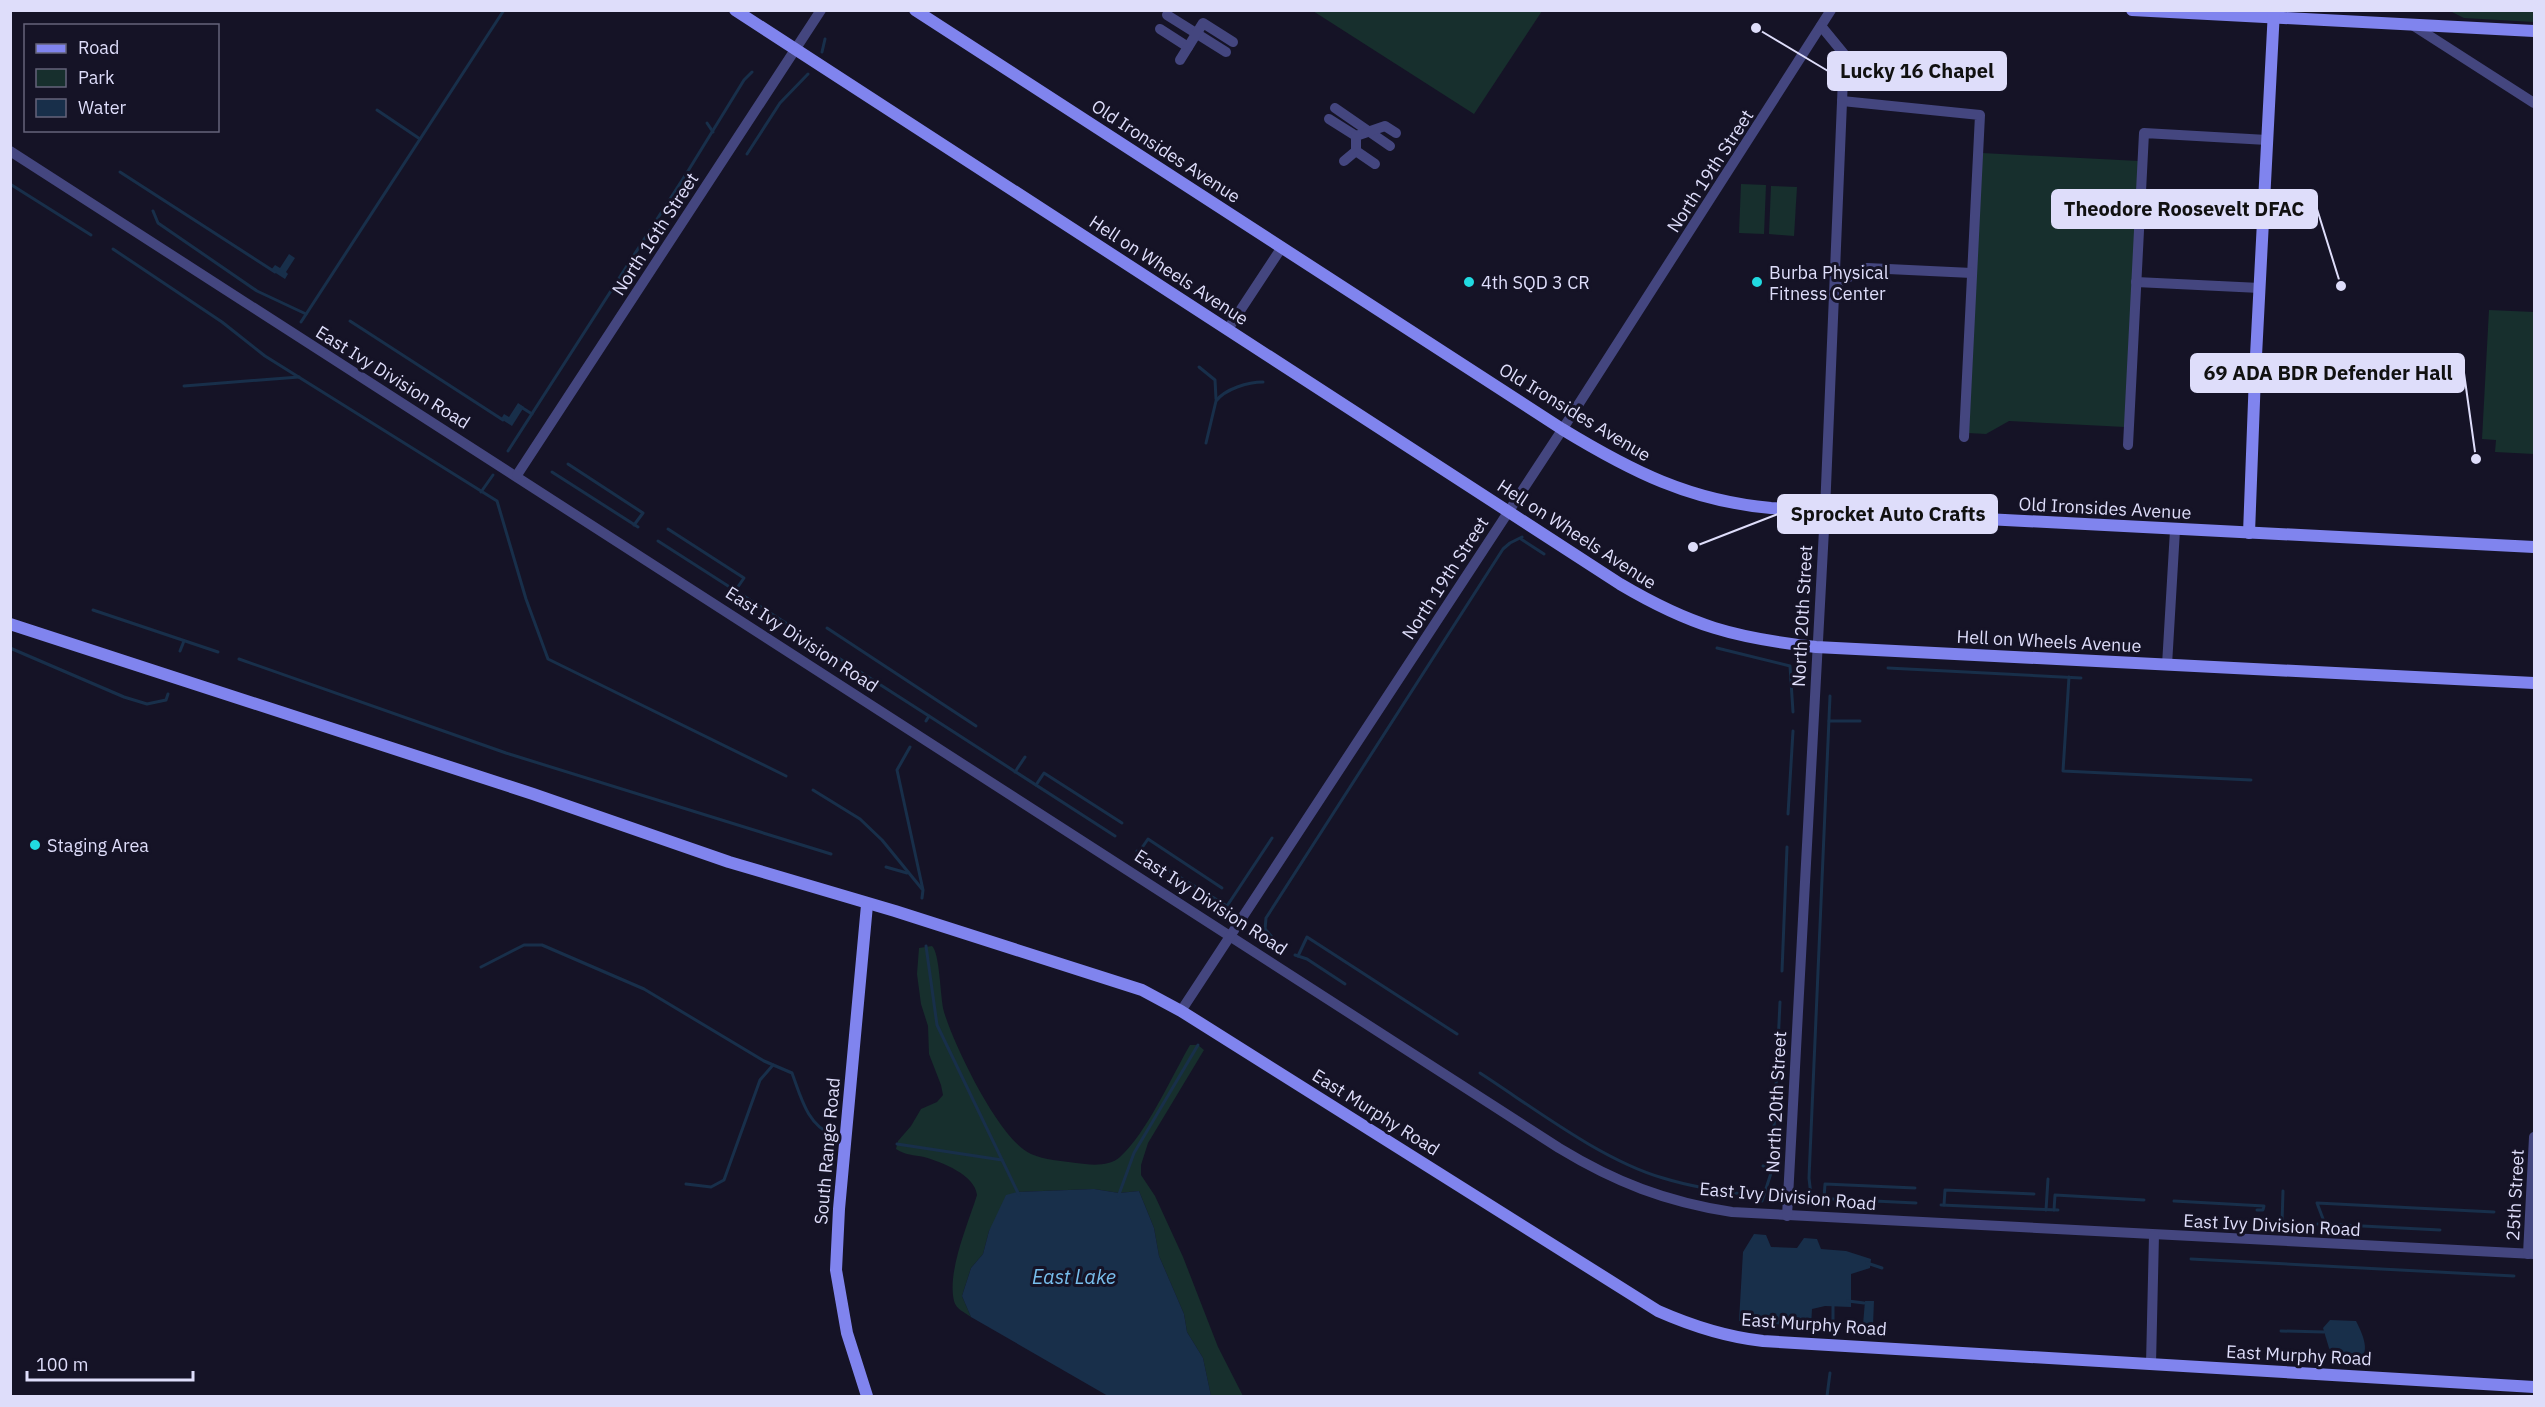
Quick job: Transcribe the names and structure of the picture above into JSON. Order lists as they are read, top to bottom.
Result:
{
  "streets": {
    "street": [
      "Old Ironsides Avenue",
      "North 19th Street",
      "North 16th Street",
      "Hell on Wheels Avenue",
      "East Ivy Division Road",
      "North 20th Street",
      "East Murphy Road",
      "South Range Road",
      "25th Street"
    ]
  },
  "crossings": [
    ["Old Ironsides Avenue", "North 19th Street"],
    ["Old Ironsides Avenue", "North 20th Street"],
    ["North 19th Street", "Hell on Wheels Avenue"],
    ["North 19th Street", "East Ivy Division Road"],
    ["North 19th Street", "North 20th Street"],
    ["North 19th Street", "East Murphy Road"],
    ["North 16th Street", "Hell on Wheels Avenue"],
    ["North 16th Street", "East Ivy Division Road"],
    ["Hell on Wheels Avenue", "North 20th Street"],
    ["East Ivy Division Road", "North 20th Street"],
    ["East Ivy Division Road", "25th Street"],
    ["East Murphy Road", "South Range Road"]
  ],
  "water": ["East Lake"],
  "places": [
    "Lucky 16 Chapel",
    "4th SQD 3 CR",
    "Burba Physical Fitness Center",
    "Theodore Roosevelt DFAC",
    "69 ADA BDR Defender Hall",
    "Sprocket Auto Crafts",
    "Staging Area"
  ],
  "legend": ["Road", "Park", "Water"],
  "scale_bar": "100 m"
}
